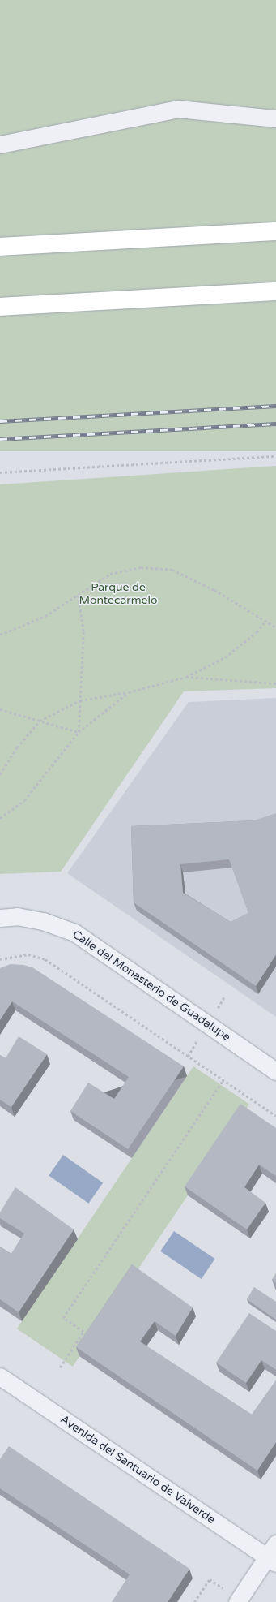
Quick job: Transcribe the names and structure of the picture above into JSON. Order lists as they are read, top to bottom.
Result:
{
  "streets": {
    "street": ["Calle del Monasterio de Guadalupe", "Avenida del Santuario de Valverde"]
  },
  "parks": ["Parque de Montecarmelo"]
}
